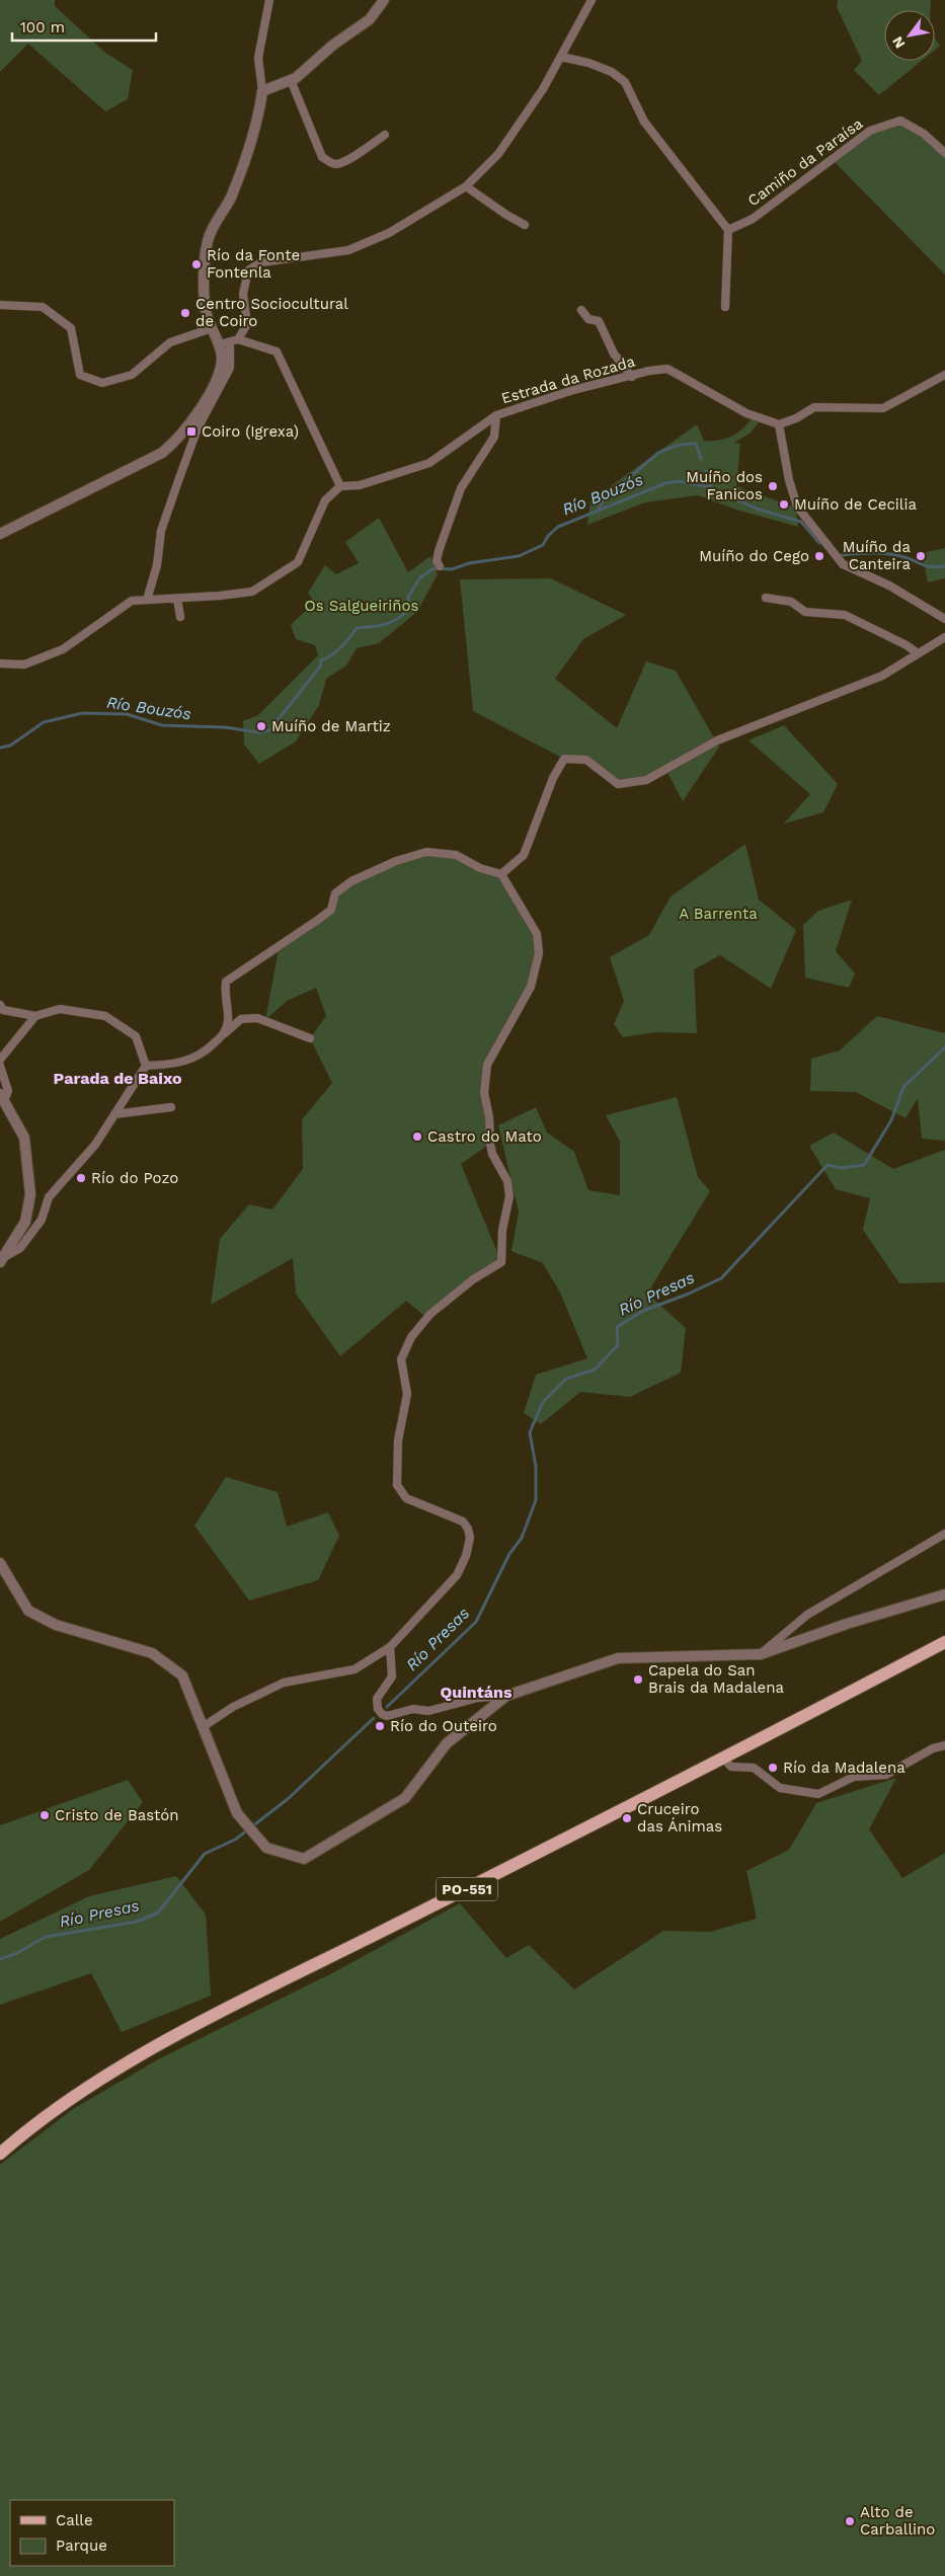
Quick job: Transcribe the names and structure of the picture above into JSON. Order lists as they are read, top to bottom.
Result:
{
  "streets": {
    "main road": ["PO-551"],
    "street": ["Camiño da Paraísa", "Estrada da Rozada"]
  },
  "districts": ["Parada de Baixo", "Quintáns"],
  "water": ["Río Bouzós", "Río Presas"],
  "parks": ["Os Salgueiriños", "A Barrenta"],
  "places": {
    "other": [
      "Río da Fonte Fontenla",
      "Centro Sociocultural de Coiro",
      "Muíño dos Fanicos",
      "Muíño de Cecilia",
      "Muíño do Cego",
      "Muíño da Canteira",
      "Muíño de Martiz",
      "Castro do Mato",
      "Río do Pozo",
      "Capela do San Brais da Madalena",
      "Río do Outeiro",
      "Río da Madalena",
      "Cristo de Bastón",
      "Cruceiro das Ánimas",
      "Alto de Carballino"
    ],
    "transit": ["Coiro (Igrexa)"]
  },
  "legend": ["Calle", "Parque"],
  "scale_bar": "100 m",
  "north": "bottom left"
}
